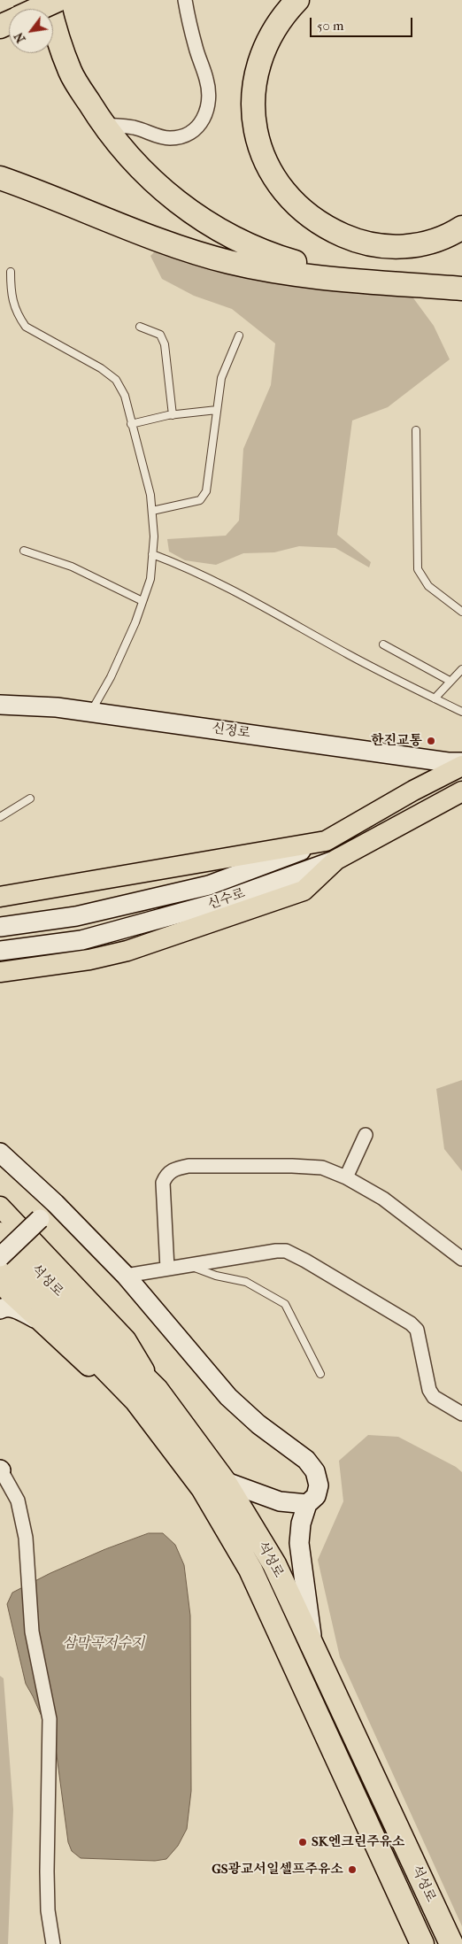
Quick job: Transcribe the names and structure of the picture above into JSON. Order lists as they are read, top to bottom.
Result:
{
  "streets": {
    "highway": ["석성로"],
    "main road": ["신수로"],
    "street": ["신정로"]
  },
  "crossings": [
    ["신정로", "신수로"]
  ],
  "water": ["삼막곡저수지"],
  "places": ["한진교통", "SK엔크린주유소", "GS광교서일셀프주유소"],
  "scale_bar": "50 m",
  "north": "bottom left"
}
